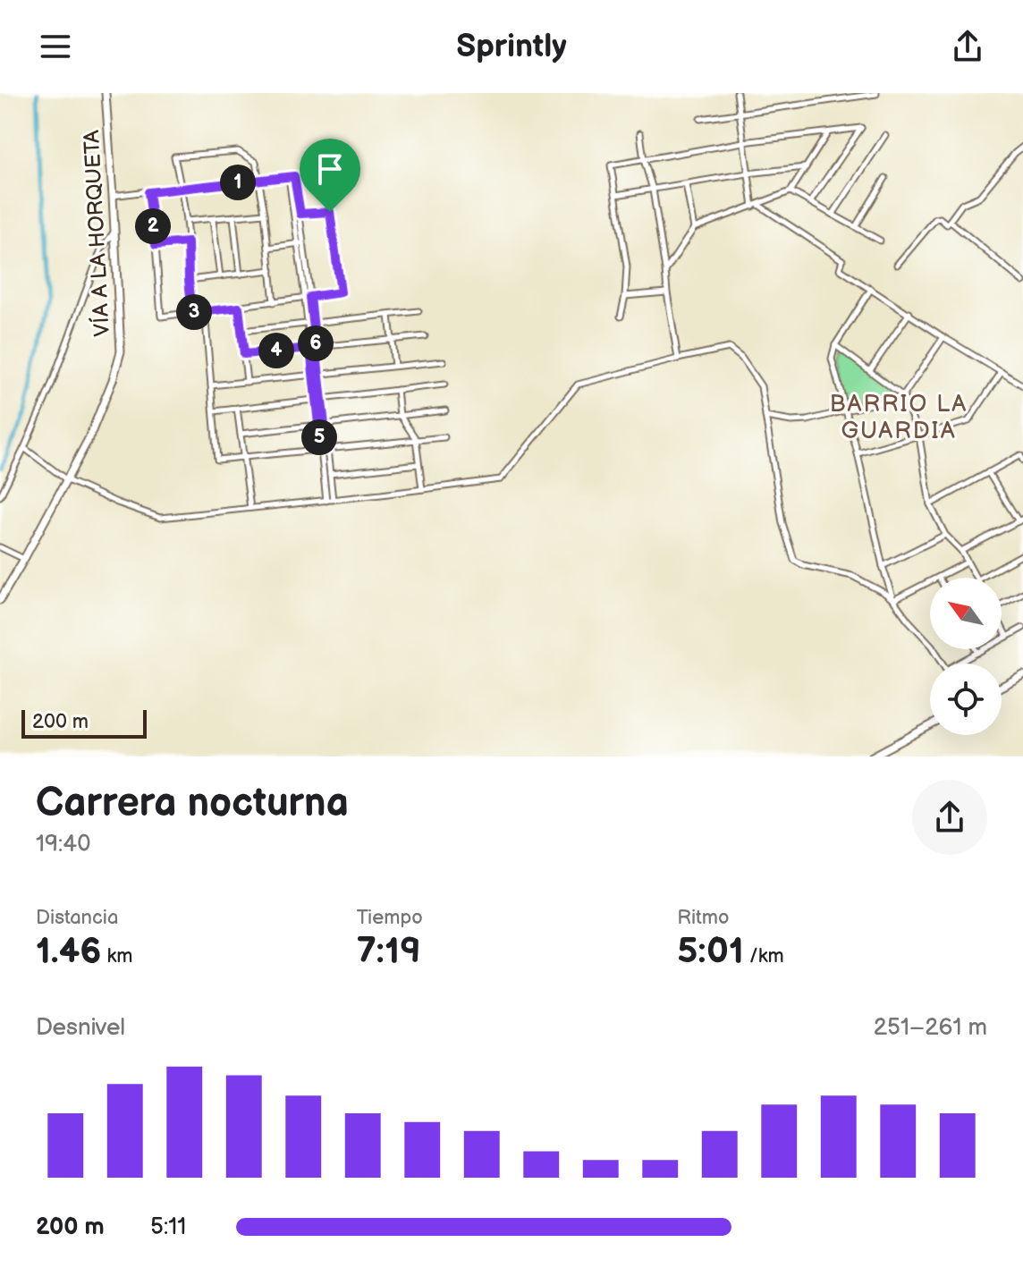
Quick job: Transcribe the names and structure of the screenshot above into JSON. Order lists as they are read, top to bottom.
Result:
{
  "streets": {
    "main road": ["VÍA A LA HORQUETA"]
  },
  "districts": ["BARRIO LA GUARDIA"],
  "scale_bar": "200 m",
  "north": "top left",
  "page": {
    "header": "Sprintly",
    "pins": [
      "1",
      "2",
      "3",
      "6",
      "4",
      "5"
    ],
    "scale": "200 m",
    "heading": ["Carrera nocturna", "19:40"],
    "stats": [
      ["Distancia", "1.46 km"],
      ["Tiempo", "7:19"],
      ["Ritmo", "5:01 /km"]
    ],
    "chart": ["Desnivel", "251–261 m"],
    "list": [
      {
        "name": "200 m",
        "note": "5:11"
      }
    ]
  }
}
